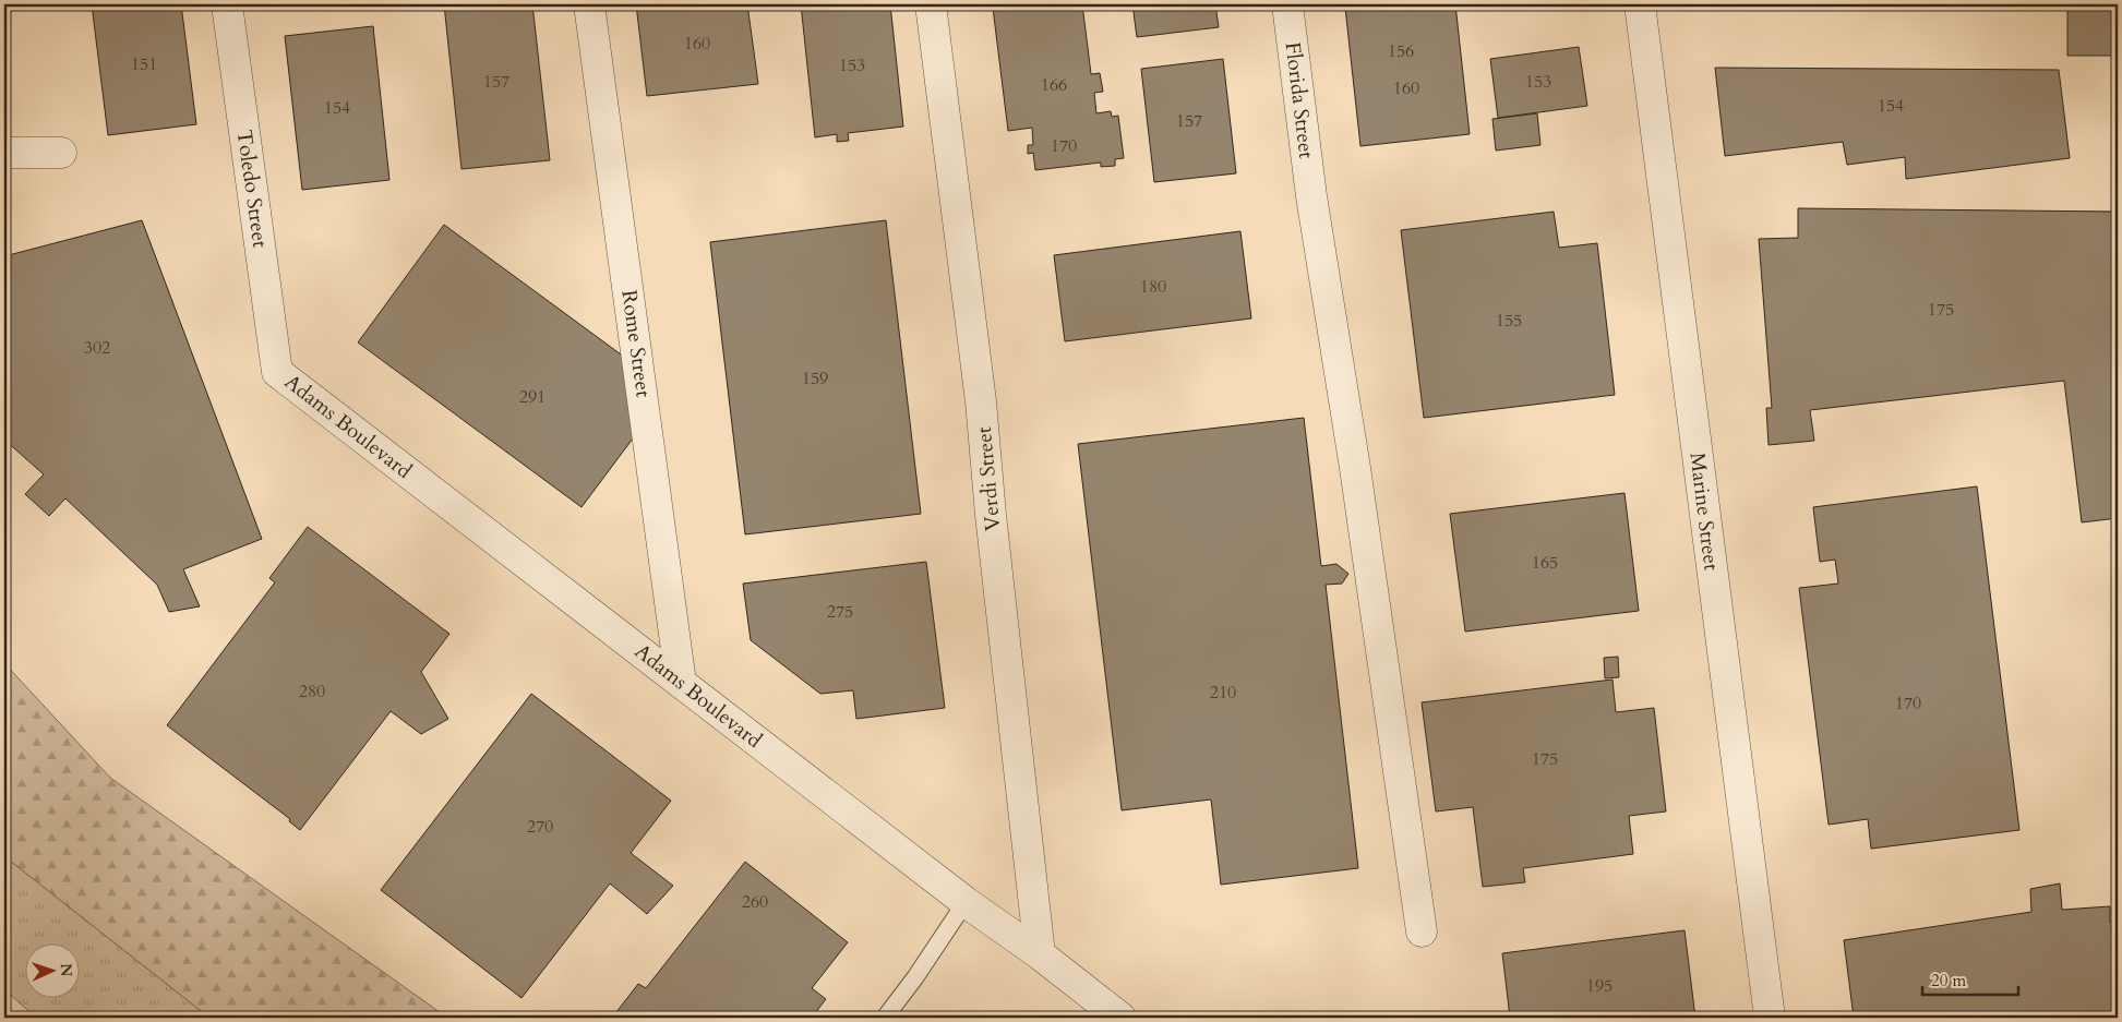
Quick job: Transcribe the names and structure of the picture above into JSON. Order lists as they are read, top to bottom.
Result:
{
  "streets": {
    "street": [
      "Florida Street",
      "Toledo Street",
      "Rome Street",
      "Adams Boulevard",
      "Verdi Street",
      "Marine Street"
    ]
  },
  "crossings": [
    ["Toledo Street", "Adams Boulevard"],
    ["Rome Street", "Adams Boulevard"],
    ["Adams Boulevard", "Verdi Street"]
  ],
  "house_numbers": [
    "160",
    "156",
    "151",
    "153",
    "157",
    "153",
    "166",
    "160",
    "154",
    "154",
    "157",
    "170",
    "180",
    "175",
    "155",
    "302",
    "159",
    "291",
    "165",
    "275",
    "280",
    "210",
    "170",
    "175",
    "270",
    "260",
    "195"
  ],
  "scale_bar": "20 m",
  "north": "right"
}
